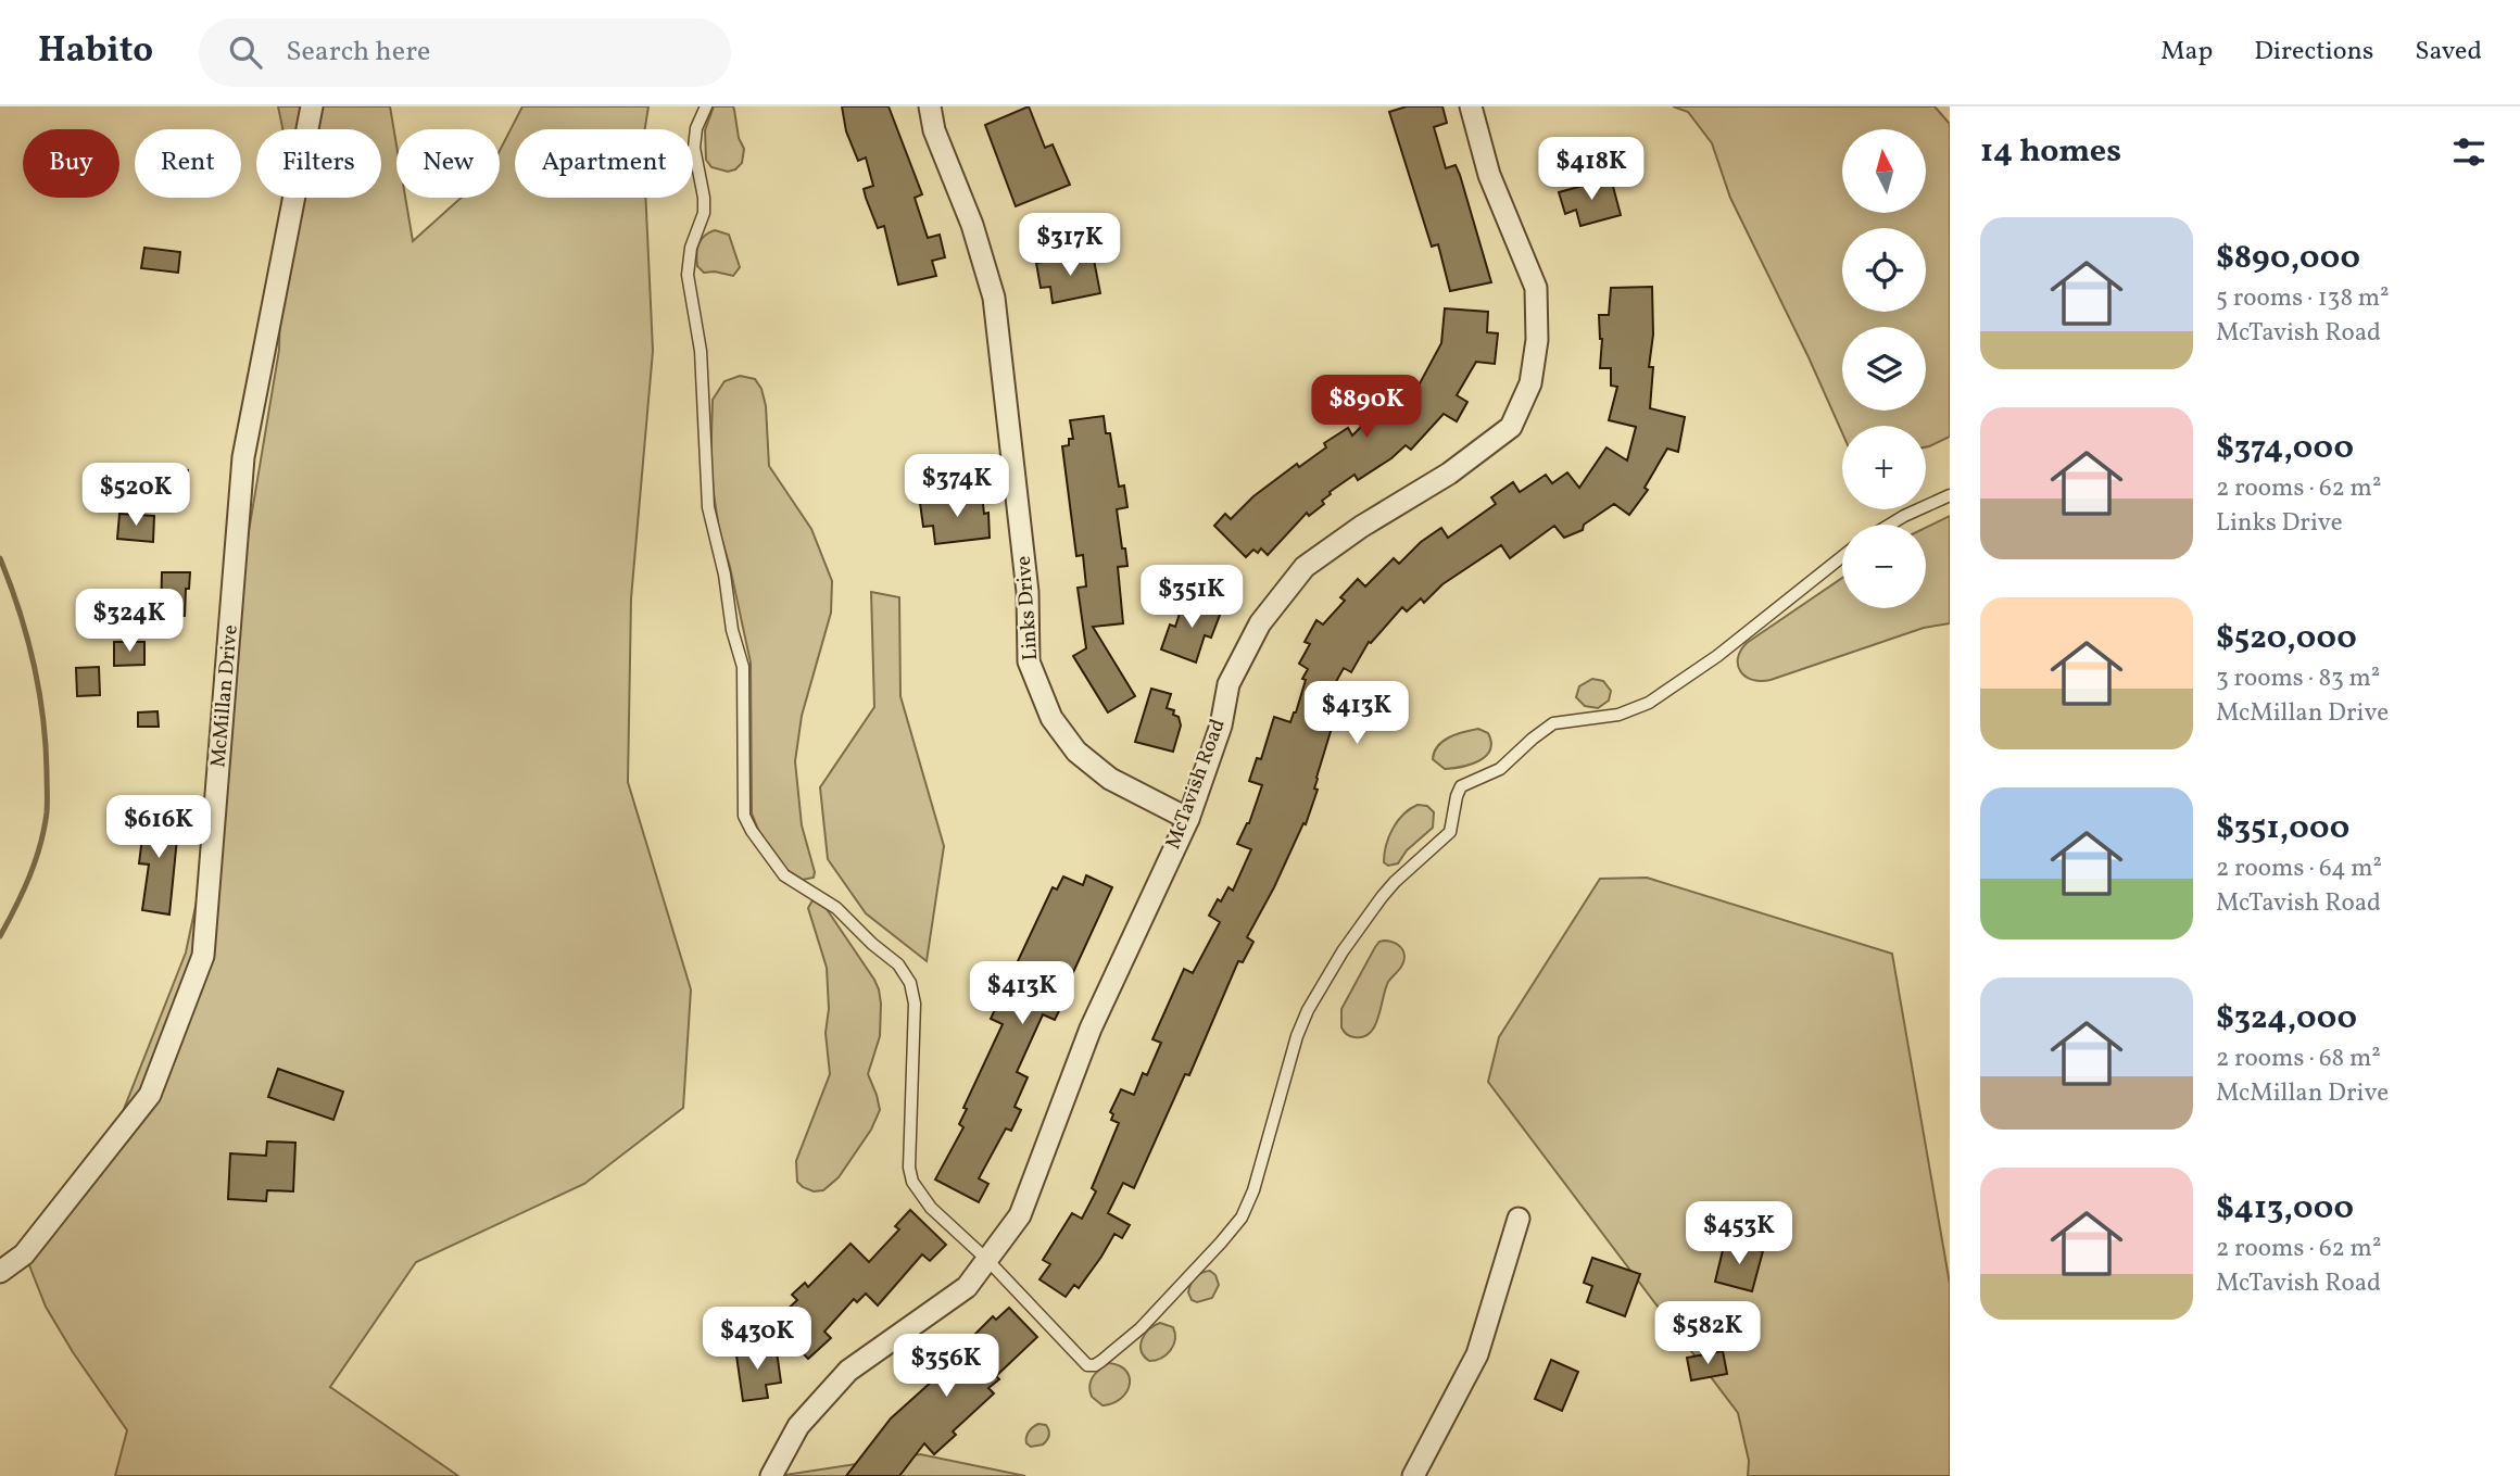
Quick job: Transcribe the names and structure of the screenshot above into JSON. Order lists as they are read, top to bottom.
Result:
{
  "streets": {
    "street": ["Links Drive", "McMillan Drive", "McTavish Road"]
  },
  "crossings": [
    ["Links Drive", "McTavish Road"]
  ],
  "north": "top",
  "page": {
    "header": "Habito",
    "search": "Search here",
    "nav": ["Map", "Directions", "Saved"],
    "heading": "14 homes",
    "map_buttons": ["+", "−"],
    "chip": [
      "Buy",
      "Rent",
      "Filters",
      "New",
      "Apartment"
    ],
    "price": [
      "$418K",
      "$317K",
      "$890K",
      "$374K",
      "$520K",
      "$351K",
      "$324K",
      "$413K",
      "$616K",
      "$413K",
      "$453K",
      "$582K",
      "$430K",
      "$356K"
    ],
    "list": [
      {
        "name": "$890,000",
        "note": "5 rooms · 138 m² · McTavish Road"
      },
      {
        "name": "$374,000",
        "note": "2 rooms · 62 m² · Links Drive"
      },
      {
        "name": "$520,000",
        "note": "3 rooms · 83 m² · McMillan Drive"
      },
      {
        "name": "$351,000",
        "note": "2 rooms · 64 m² · McTavish Road"
      },
      {
        "name": "$324,000",
        "note": "2 rooms · 68 m² · McMillan Drive"
      },
      {
        "name": "$413,000",
        "note": "2 rooms · 62 m² · McTavish Road"
      }
    ]
  }
}
